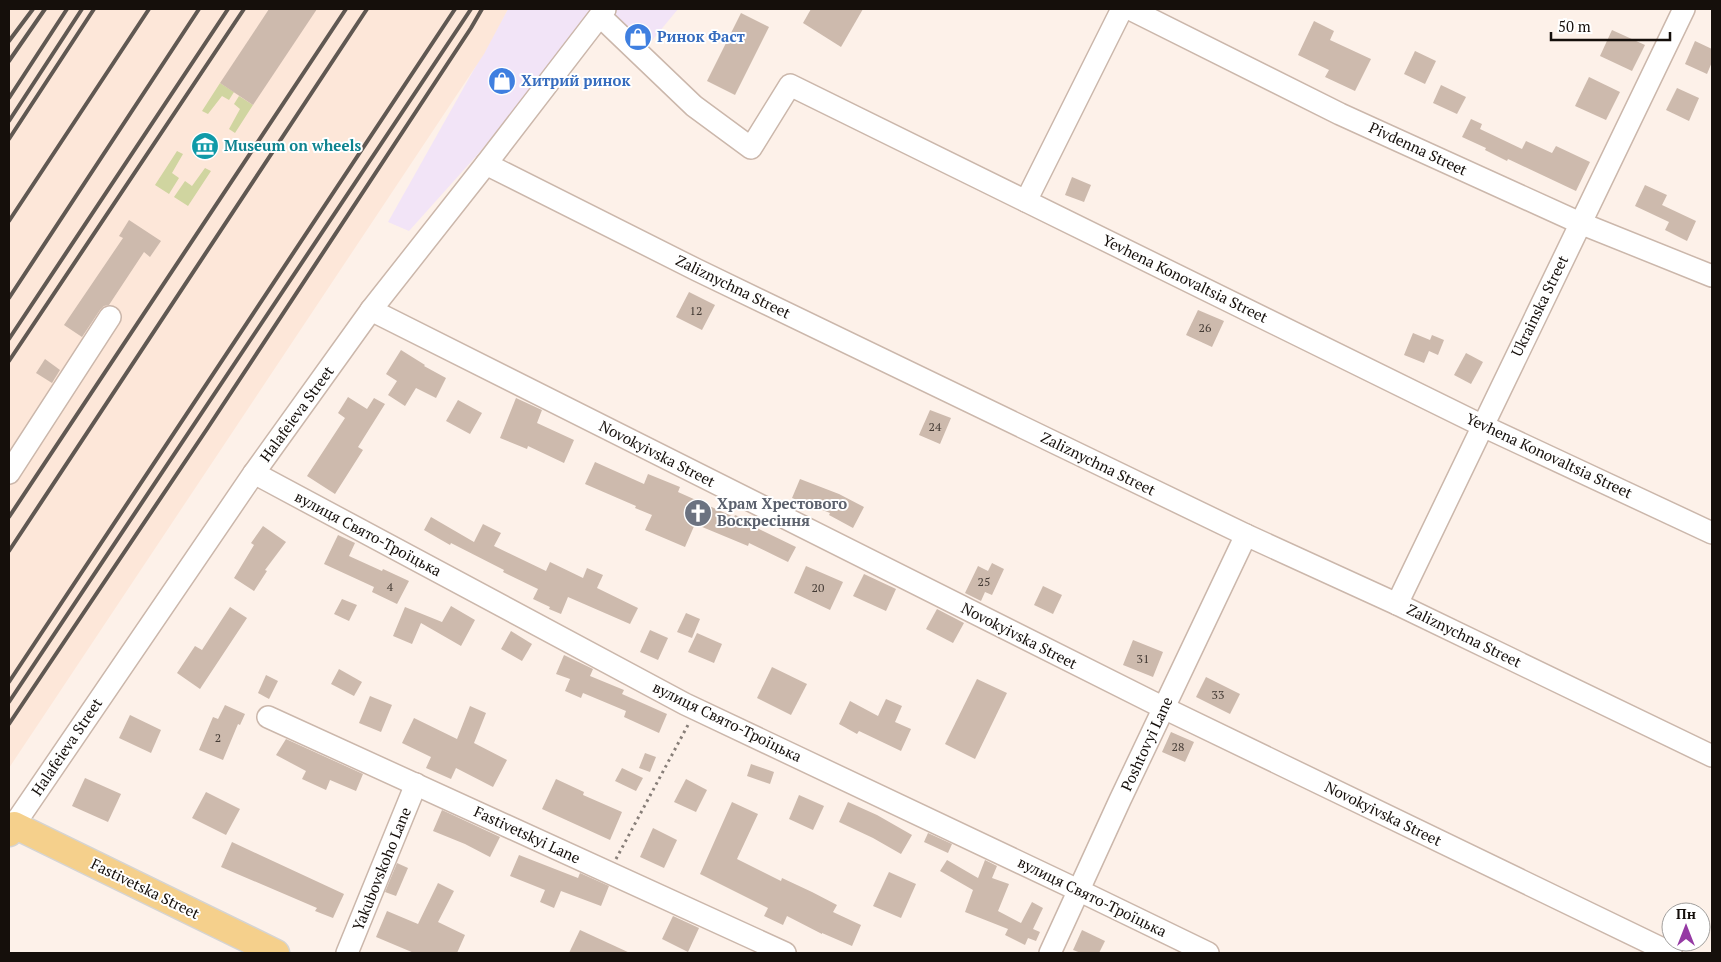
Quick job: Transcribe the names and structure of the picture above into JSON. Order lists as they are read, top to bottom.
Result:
{
  "streets": {
    "main road": ["Fastivetska Street"],
    "street": [
      "Pivdenna Street",
      "Yevhena Konovaltsia Street",
      "Zaliznychna Street",
      "Ukrainska Street",
      "Halafeieva Street",
      "Novokyivska Street",
      "вулиця Свято-Троїцька",
      "Poshtovyi Lane",
      "Fastivetskyi Lane",
      "Yakubovskoho Lane"
    ]
  },
  "crossings": [
    ["Pivdenna Street", "Ukrainska Street"],
    ["Yevhena Konovaltsia Street", "Ukrainska Street"],
    ["Yevhena Konovaltsia Street", "Halafeieva Street"],
    ["Zaliznychna Street", "Ukrainska Street"],
    ["Zaliznychna Street", "Halafeieva Street"],
    ["Zaliznychna Street", "Poshtovyi Lane"],
    ["Halafeieva Street", "Novokyivska Street"],
    ["Halafeieva Street", "вулиця Свято-Троїцька"],
    ["Halafeieva Street", "Fastivetska Street"],
    ["Novokyivska Street", "Poshtovyi Lane"],
    ["вулиця Свято-Троїцька", "Poshtovyi Lane"],
    ["Fastivetskyi Lane", "Yakubovskoho Lane"]
  ],
  "places": {
    "shop": ["Ринок Фаст", "Хитрий ринок"],
    "museum": ["Museum on wheels"],
    "church": ["Храм Хрестового Воскресіння"]
  },
  "house_numbers": [
    "12",
    "26",
    "24",
    "25",
    "4",
    "20",
    "31",
    "33",
    "2",
    "28"
  ],
  "scale_bar": "50 m",
  "north": "top"
}
